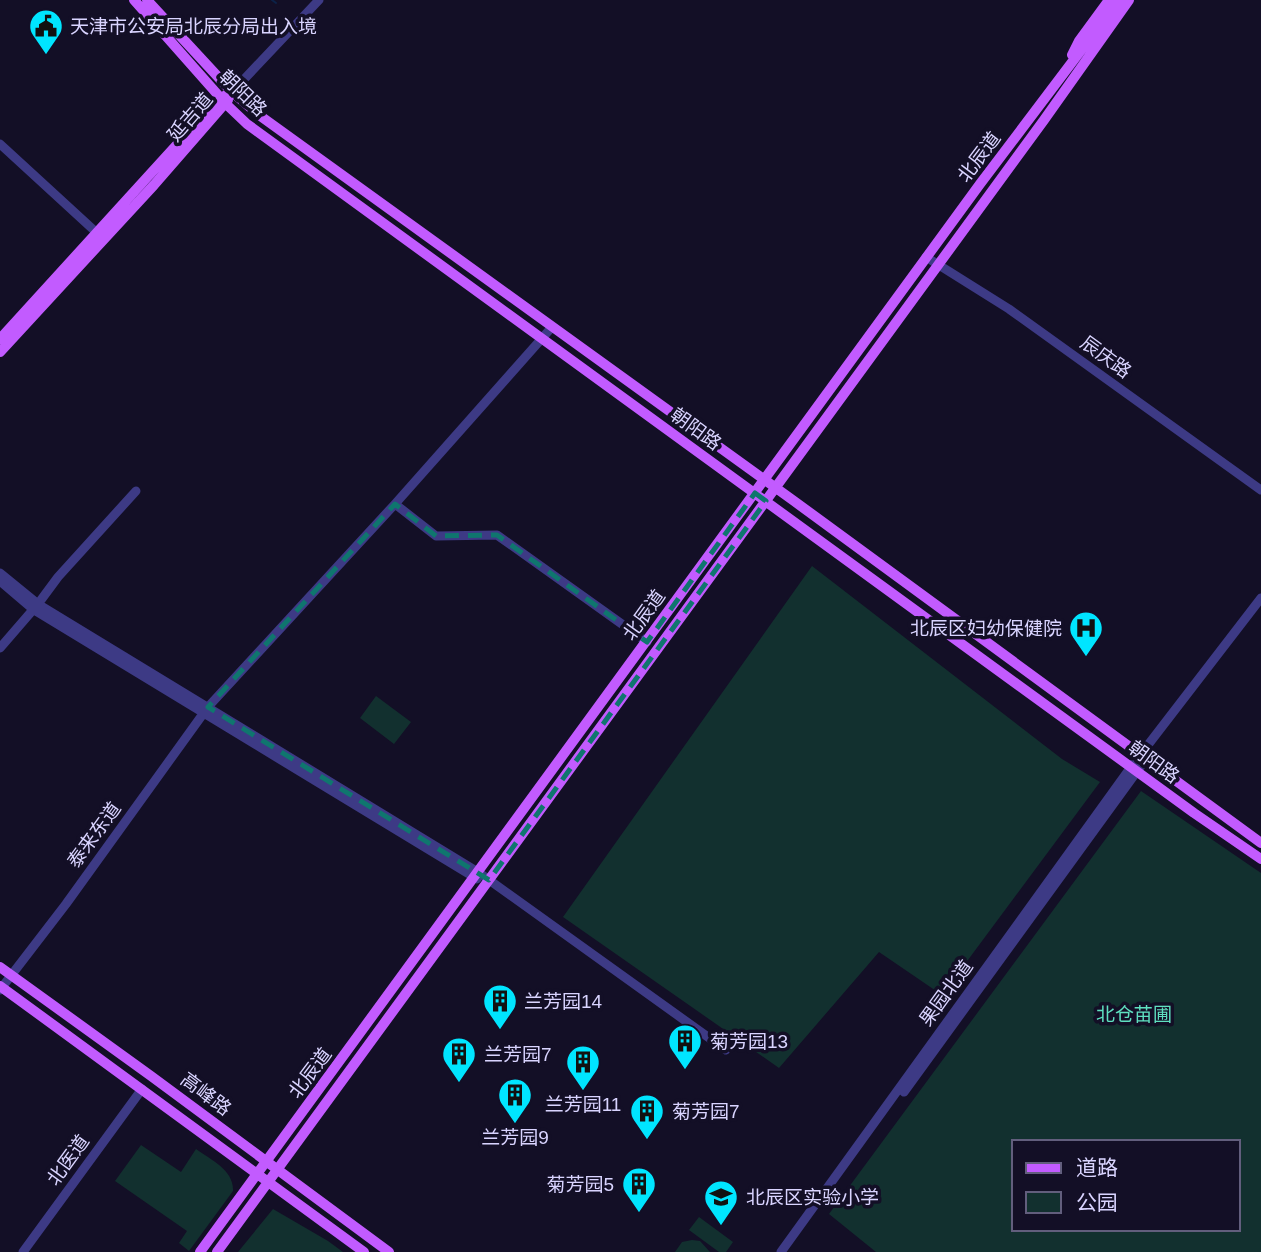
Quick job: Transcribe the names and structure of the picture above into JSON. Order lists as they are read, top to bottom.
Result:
{
  "streets": {
    "main road": [
      "朝阳路",
      "延吉道",
      "北辰道",
      "高峰路"
    ],
    "street": [
      "辰庆路",
      "泰来东道",
      "果园北道",
      "北医道"
    ]
  },
  "crossings": [
    ["朝阳路", "延吉道"],
    ["朝阳路", "北辰道"],
    ["朝阳路", "泰来东道"],
    ["朝阳路", "果园北道"],
    ["北辰道", "辰庆路"],
    ["北辰道", "高峰路"],
    ["泰来东道", "高峰路"],
    ["高峰路", "北医道"]
  ],
  "parks": ["北仓苗圃"],
  "places": {
    "public building": ["天津市公安局北辰分局出入境"],
    "hospital": ["北辰区妇幼保健院"],
    "building": [
      "兰芳园14",
      "菊芳园13",
      "兰芳园7",
      "兰芳园11",
      "兰芳园9",
      "菊芳园7",
      "菊芳园5"
    ],
    "school or university": ["北辰区实验小学"]
  },
  "legend": ["道路", "公园"]
}
